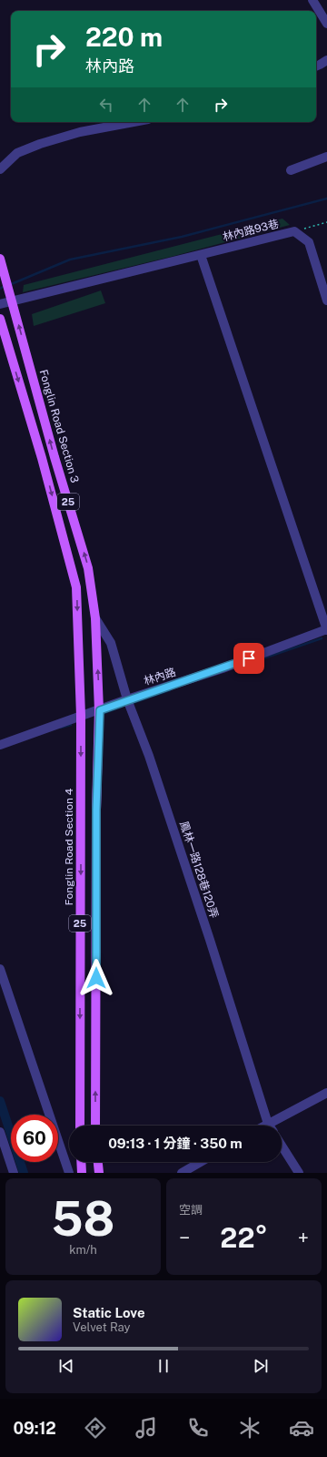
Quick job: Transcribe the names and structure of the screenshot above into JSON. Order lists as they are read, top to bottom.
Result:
{
  "streets": {
    "main road": ["Fonglin Road Section 3", "25", "Fonglin Road Section 4"],
    "street": ["林內路93巷", "林內路", "鳳林一路128巷120弄"]
  },
  "crossings": [
    ["林內路93巷", "Fonglin Road Section 3"],
    ["Fonglin Road Section 3", "25"],
    ["Fonglin Road Section 3", "林內路"],
    ["Fonglin Road Section 3", "鳳林一路128巷120弄"],
    ["25", "林內路"],
    ["25", "Fonglin Road Section 4"],
    ["林內路", "Fonglin Road Section 4"],
    ["林內路", "鳳林一路128巷120弄"]
  ],
  "page": {
    "turn": ["220 m", "林內路"],
    "limit": "60",
    "trip": "09:13 · 1 分鐘 · 350 m",
    "tile": [
      ["58", "km/h"],
      "空調"
    ],
    "heat": ["−", "22°", "+"],
    "song": ["Static Love", "Velvet Ray"],
    "tabs": "09:12"
  }
}
